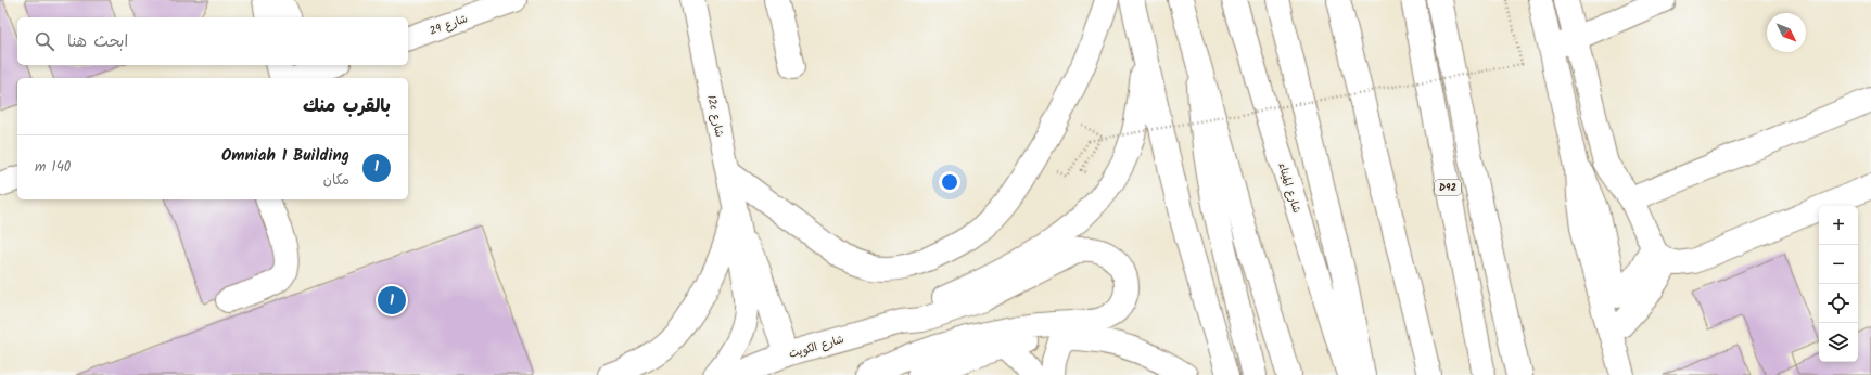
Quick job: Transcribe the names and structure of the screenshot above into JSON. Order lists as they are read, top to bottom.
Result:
{
  "streets": {
    "main road": [
      "شارع 29",
      "12c شارع",
      "شارع الميناء",
      "D92",
      "شارع الكويت"
    ]
  },
  "crossings": [
    ["12c شارع", "شارع الكويت"]
  ],
  "north": "bottom right",
  "page": {
    "search": "ابحث هنا",
    "heading": "بالقرب منك",
    "list": [
      {
        "mark": "1",
        "name": "Omniah 1 Building",
        "note": "مكان",
        "value": "140 m"
      }
    ],
    "map_buttons": ["+", "−"],
    "pins": "1"
  }
}
